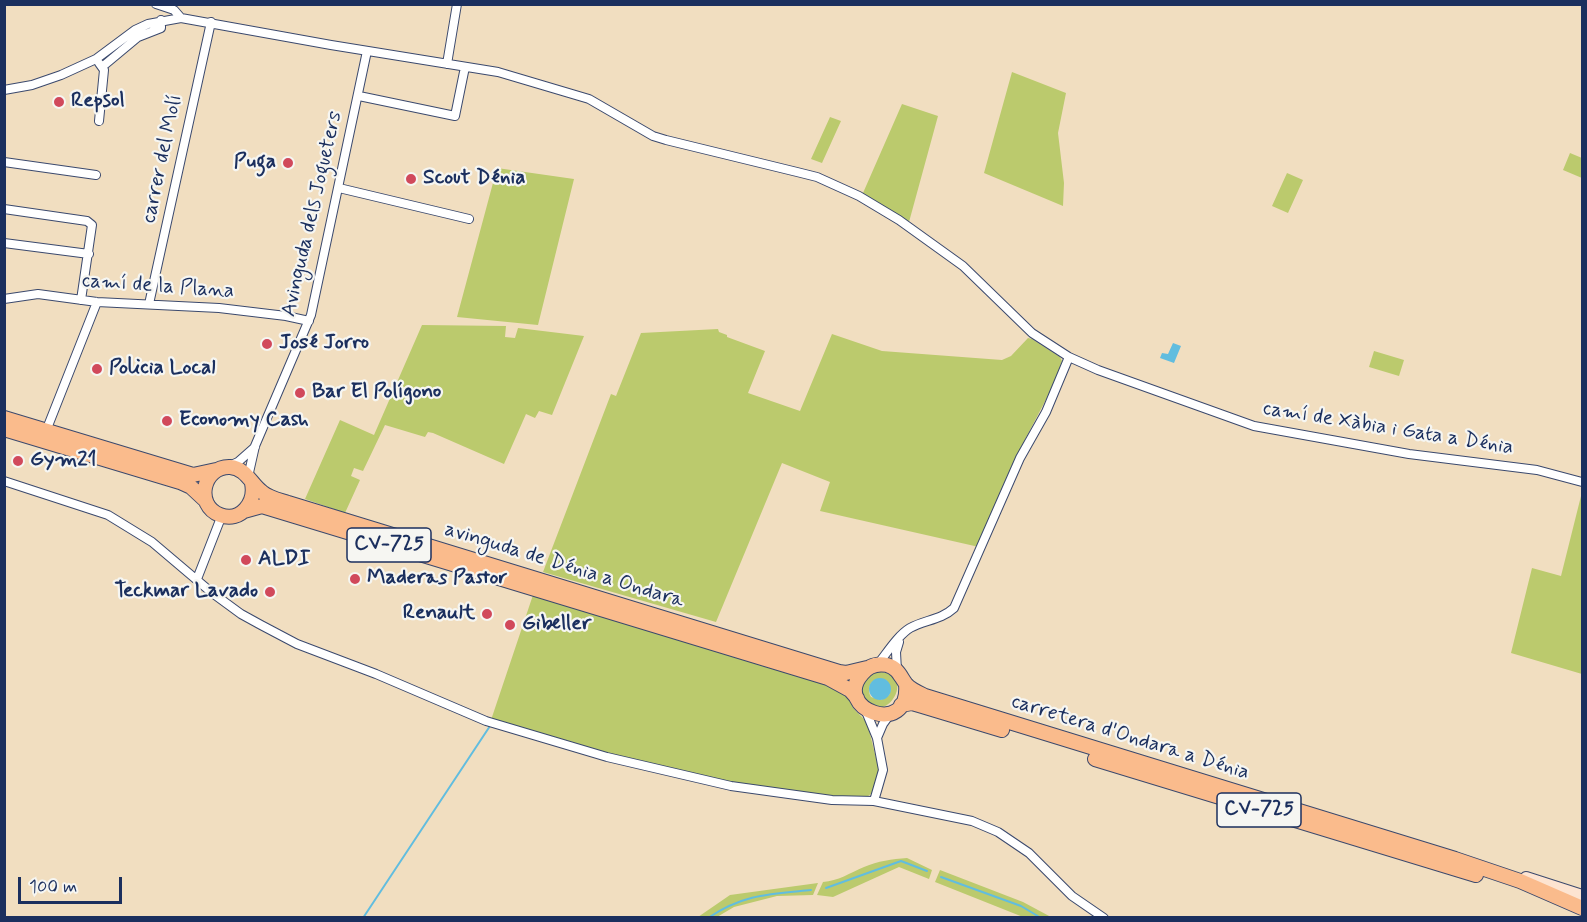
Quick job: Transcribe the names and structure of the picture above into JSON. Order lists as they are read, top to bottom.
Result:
{
  "streets": {
    "main road": ["CV-725", "avinguda de Dénia a Ondara", "carretera d'Ondara a Dénia"],
    "street": [
      "carrer del Molí",
      "Avinguda dels Jogueters",
      "camí de la Plana",
      "camí de Xàbia i Gata a Dénia"
    ]
  },
  "crossings": [
    ["carrer del Molí", "camí de la Plana"],
    ["carrer del Molí", "camí de Xàbia i Gata a Dénia"],
    ["Avinguda dels Jogueters", "camí de la Plana"],
    ["Avinguda dels Jogueters", "camí de Xàbia i Gata a Dénia"],
    ["Avinguda dels Jogueters", "CV-725"],
    ["Avinguda dels Jogueters", "avinguda de Dénia a Ondara"],
    ["CV-725", "avinguda de Dénia a Ondara"],
    ["CV-725", "carretera d'Ondara a Dénia"],
    ["avinguda de Dénia a Ondara", "carretera d'Ondara a Dénia"]
  ],
  "places": [
    "Repsol",
    "Puga",
    "Scout Dénia",
    "José Jorro",
    "Policia Local",
    "Bar El Polígono",
    "Economy Cash",
    "Gym21",
    "ALDI",
    "Maderas Pastor",
    "Teckmar Lavado",
    "Renault",
    "Gibeller"
  ],
  "scale_bar": "100 m"
}
